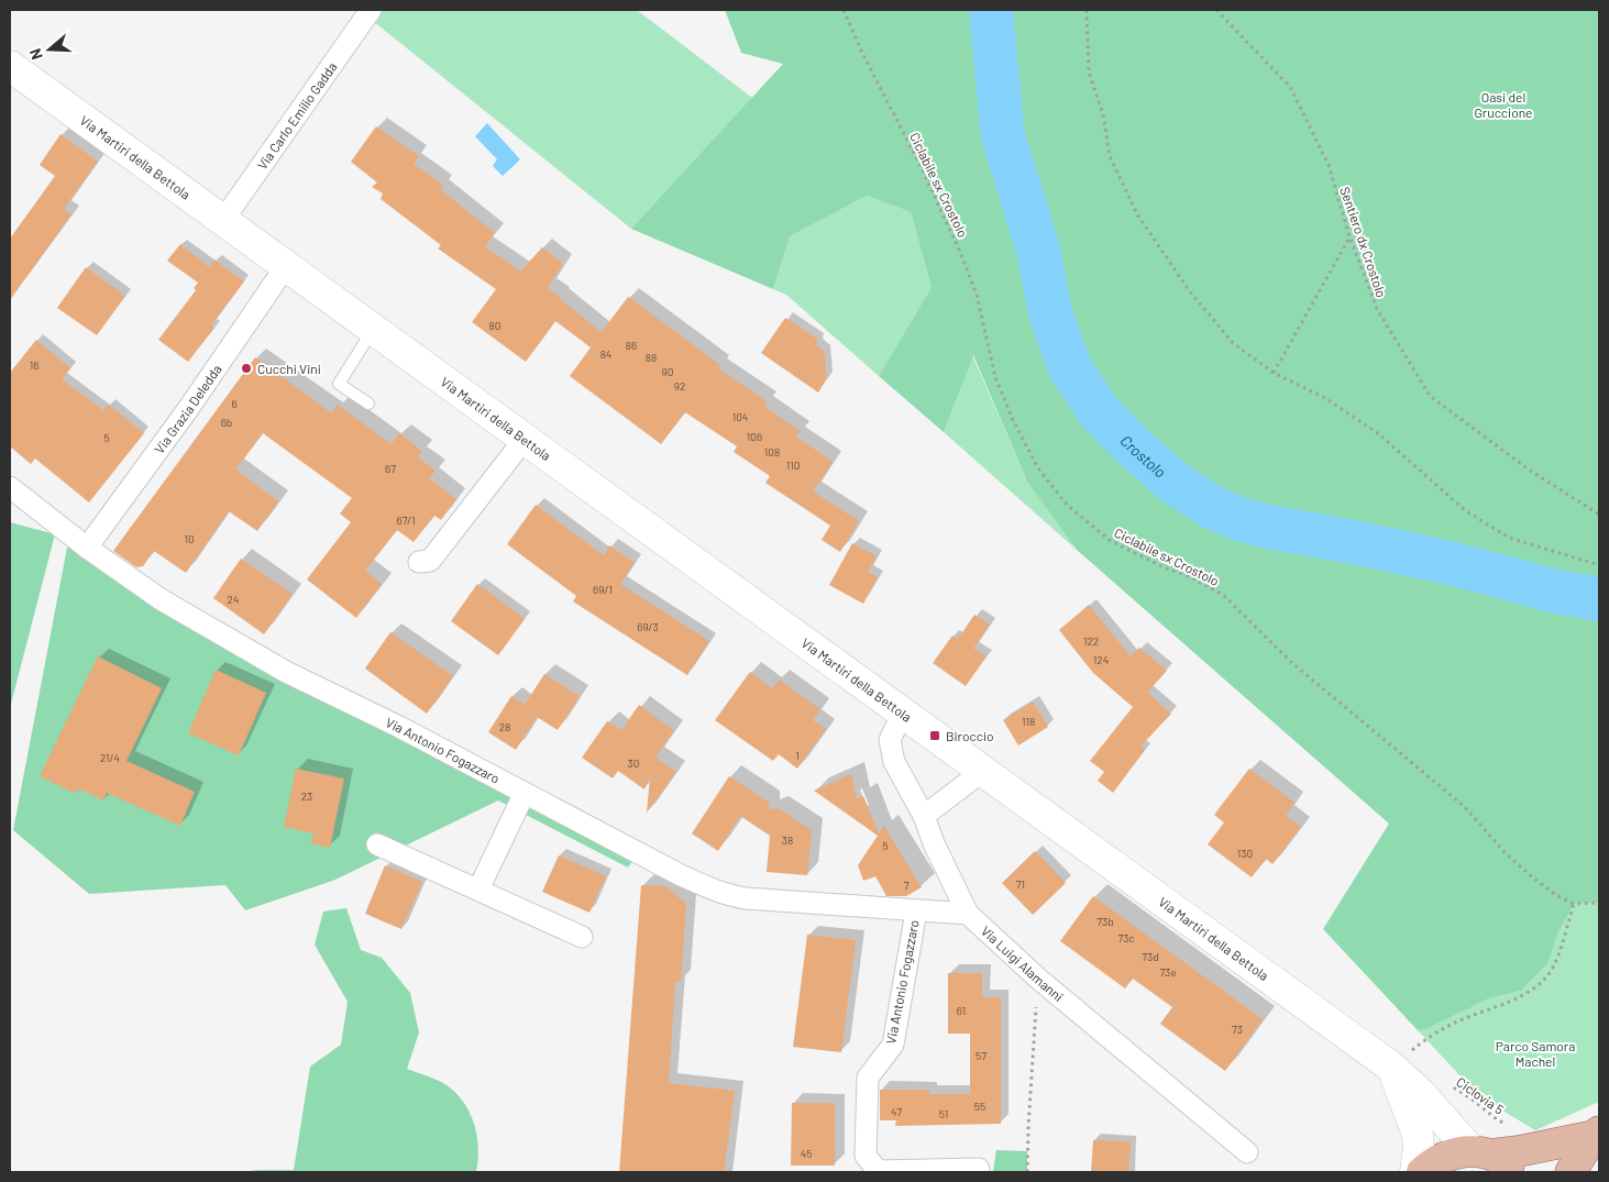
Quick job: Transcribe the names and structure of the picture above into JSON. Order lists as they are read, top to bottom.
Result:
{
  "streets": {
    "main road": ["Via Martiri della Bettola"],
    "street": [
      "Via Carlo Emilio Gadda",
      "Via Grazia Deledda",
      "Via Antonio Fogazzaro",
      "Via Luigi Alamanni"
    ],
    "path": ["Ciclabile sx Crostolo", "Sentiero dx Crostolo", "Ciclovia 5"]
  },
  "crossings": [
    ["Via Carlo Emilio Gadda", "Via Martiri della Bettola"],
    ["Via Martiri della Bettola", "Via Grazia Deledda"],
    ["Via Martiri della Bettola", "Via Luigi Alamanni"],
    ["Via Grazia Deledda", "Via Antonio Fogazzaro"],
    ["Via Antonio Fogazzaro", "Via Luigi Alamanni"]
  ],
  "water": ["Crostolo"],
  "parks": ["Oasi del Gruccione", "Parco Samora Machel"],
  "places": {
    "other": ["Cucchi Vini"],
    "transit": ["Biroccio"]
  },
  "house_numbers": [
    "80",
    "86",
    "84",
    "88",
    "16",
    "90",
    "92",
    "6",
    "104",
    "6b",
    "106",
    "5",
    "108",
    "110",
    "67",
    "67/1",
    "10",
    "69/1",
    "24",
    "69/3",
    "122",
    "124",
    "118",
    "28",
    "1",
    "21/4",
    "30",
    "23",
    "38",
    "5",
    "130",
    "71",
    "7",
    "73b",
    "73c",
    "73d",
    "73e",
    "61",
    "73",
    "57",
    "55",
    "47",
    "51",
    "45"
  ],
  "north": "left"
}
